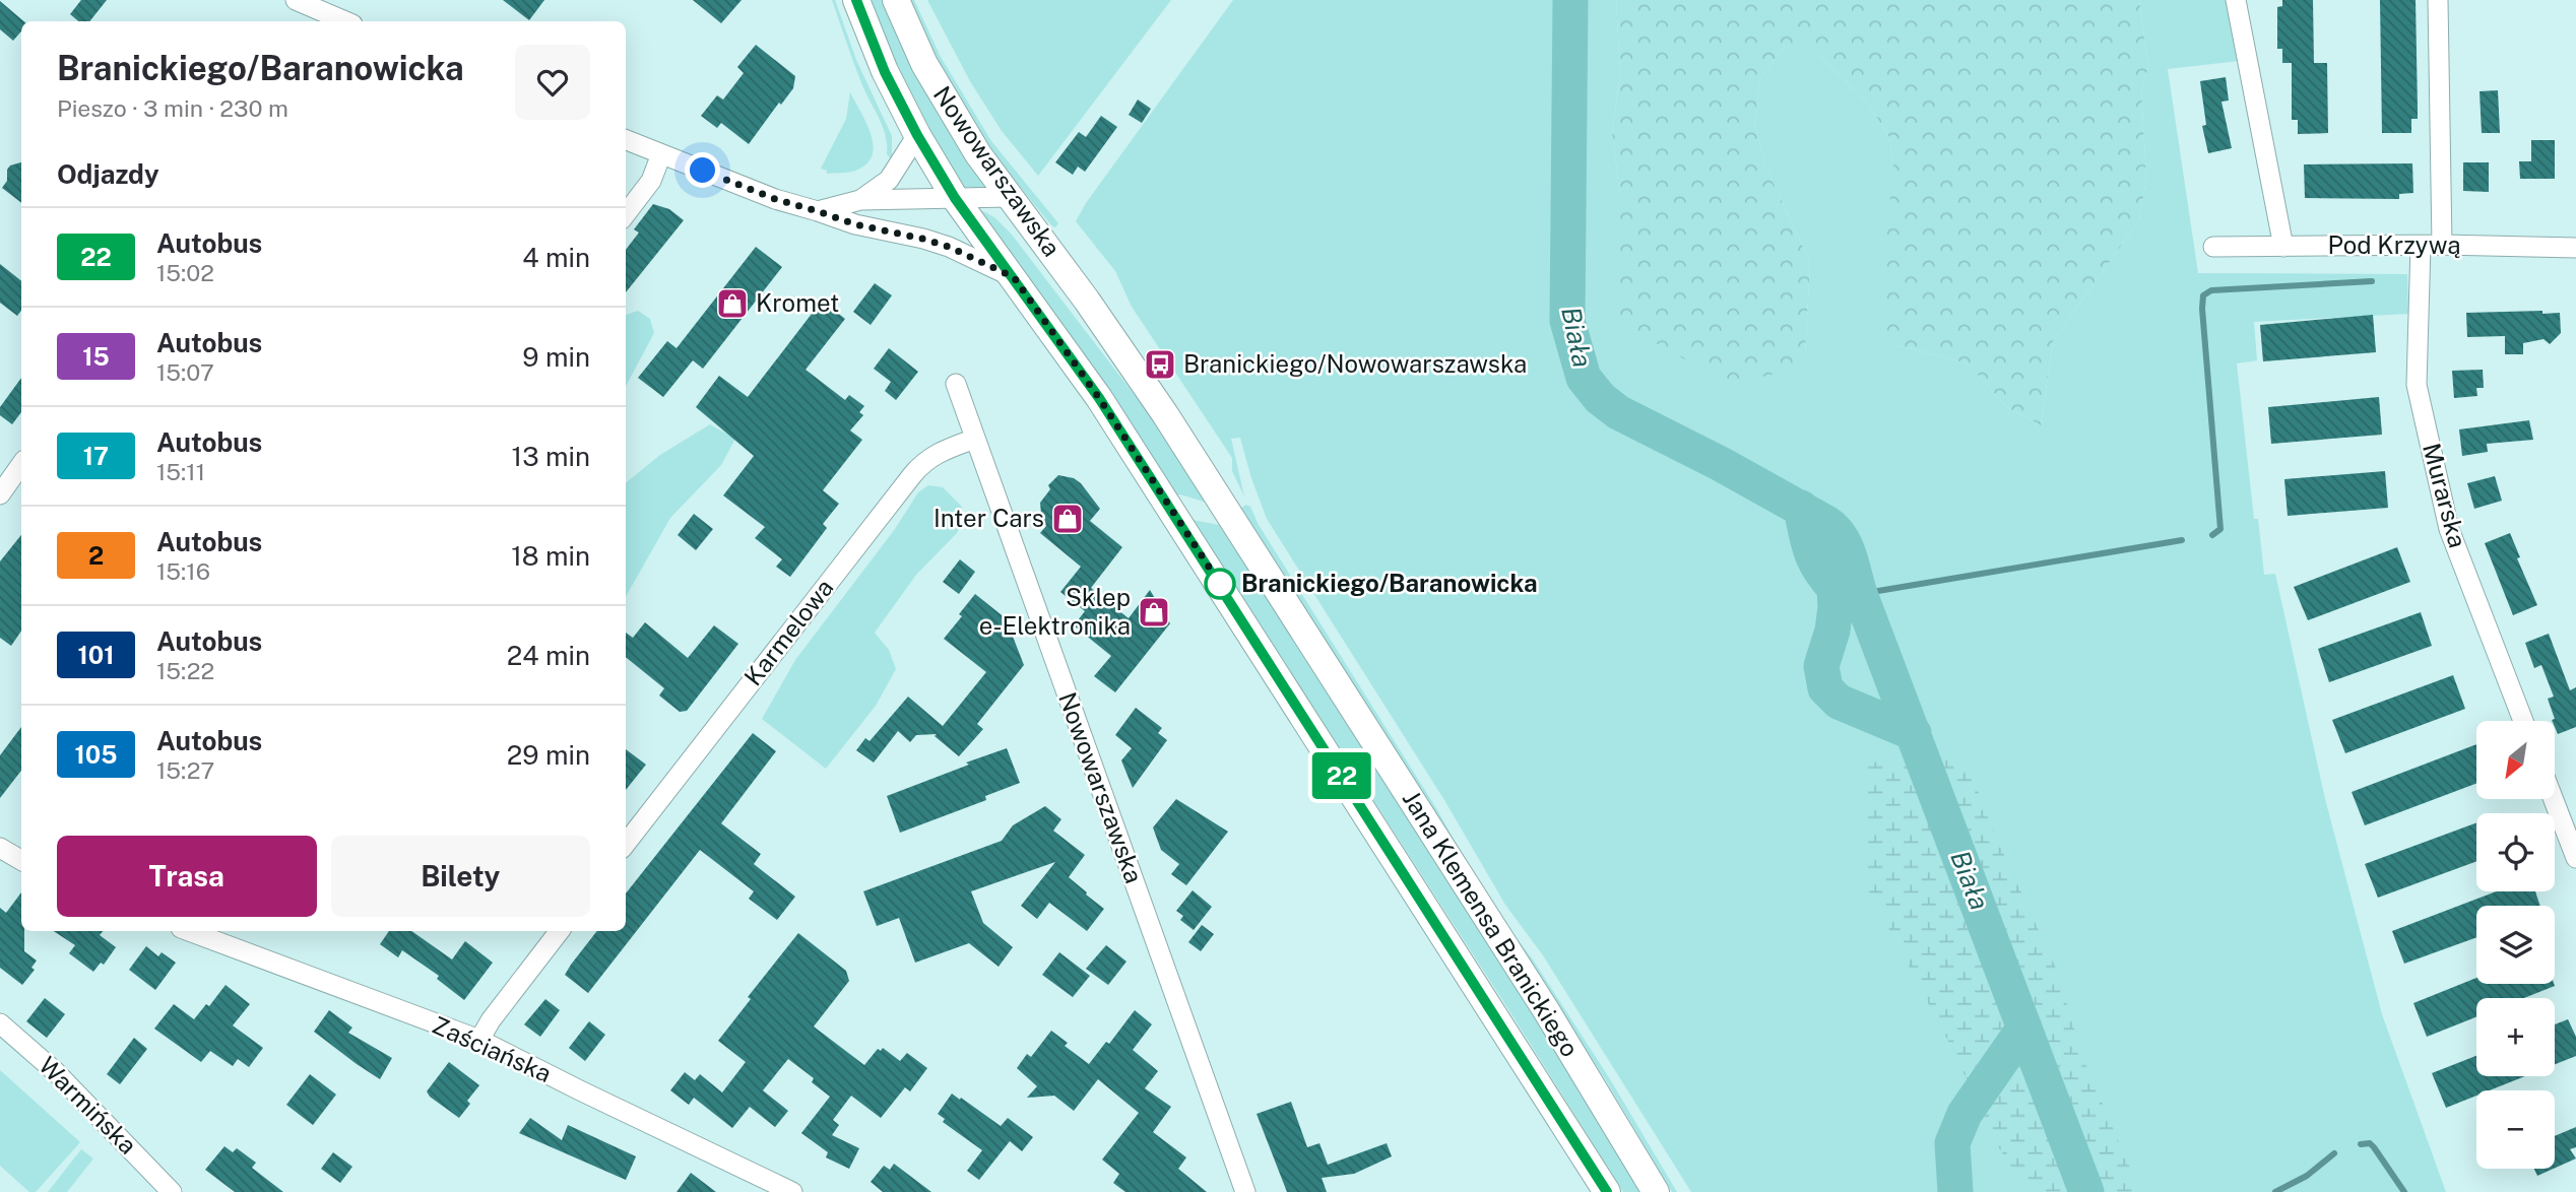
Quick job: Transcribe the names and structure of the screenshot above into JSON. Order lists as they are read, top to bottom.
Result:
{
  "streets": {
    "main road": ["Nowowarszawska", "Jana Klemensa Branickiego"],
    "street": [
      "Pod Krzywą",
      "Murarska",
      "Karmelowa",
      "Zaściańska",
      "Warmińska"
    ]
  },
  "crossings": [
    ["Nowowarszawska", "Karmelowa"],
    ["Nowowarszawska", "Jana Klemensa Branickiego"],
    ["Pod Krzywą", "Murarska"]
  ],
  "water": ["Biała"],
  "places": {
    "shop": ["Kromet", "Inter Cars", "Sklep e-Elektronika"],
    "bus stop": ["Branickiego/Nowowarszawska"],
    "other": ["Branickiego/Baranowicka"]
  },
  "lines": ["bus line 22"],
  "north": "bottom left",
  "page": {
    "on_map": "22",
    "heading": [
      ["Branickiego/Baranowicka", "Pieszo · 3 min · 230 m"],
      "Odjazdy"
    ],
    "list": [
      {
        "mark": "22",
        "name": "Autobus",
        "note": "15:02",
        "value": "4 min"
      },
      {
        "mark": "15",
        "name": "Autobus",
        "note": "15:07",
        "value": "9 min"
      },
      {
        "mark": "17",
        "name": "Autobus",
        "note": "15:11",
        "value": "13 min"
      },
      {
        "mark": "2",
        "name": "Autobus",
        "note": "15:16",
        "value": "18 min"
      },
      {
        "mark": "101",
        "name": "Autobus",
        "note": "15:22",
        "value": "24 min"
      },
      {
        "mark": "105",
        "name": "Autobus",
        "note": "15:27",
        "value": "29 min"
      }
    ],
    "map_buttons": ["+", "−"],
    "buttons": ["Trasa", "Bilety"]
  }
}
